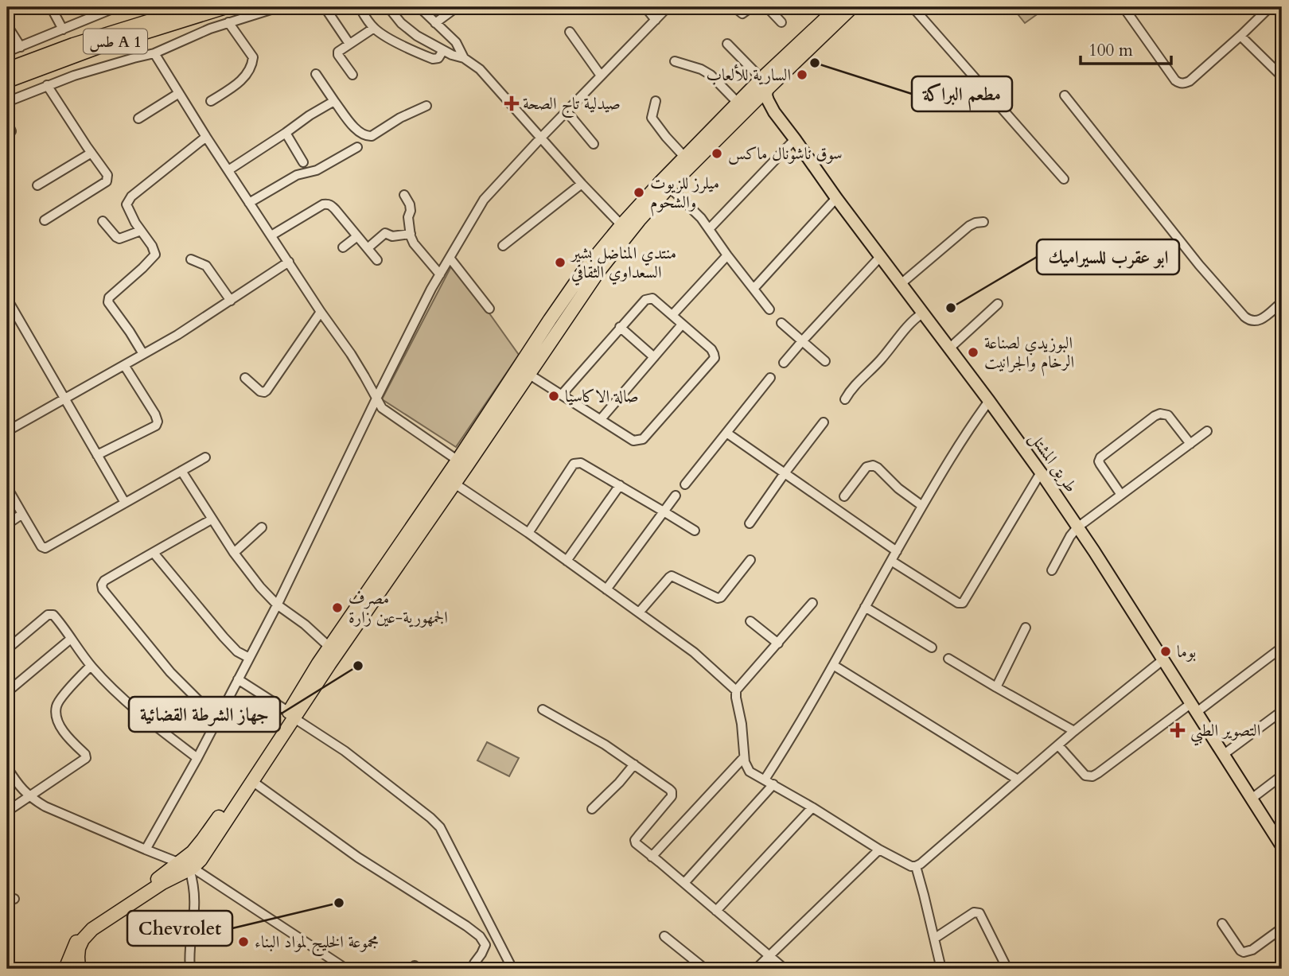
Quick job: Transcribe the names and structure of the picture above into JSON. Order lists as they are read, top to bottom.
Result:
{
  "streets": {
    "highway": ["طس A 1"],
    "main road": ["طريق المشتل"]
  },
  "places": {
    "other": [
      "مطعم البراكة",
      "السارية للألعاب",
      "سوق ناشونال ماكس",
      "ميلرز للزيوت والشحوم",
      "منتدي المناضل بشير السعداوي الثقافي",
      "ابو عقرب للسيراميك",
      "البوزيدي لصناعة الرخام والجرانيت",
      "صالة الاكاسيا",
      "مصرف الجمهورية-عين زارة",
      "بوما",
      "جهاز الشرطة القضائية",
      "Chevrolet",
      "مجموعة الخليج لمواد البناء"
    ],
    "health": ["صيدلية تاج الصحة", "التصوير الطبي"]
  },
  "scale_bar": "100 m"
}
